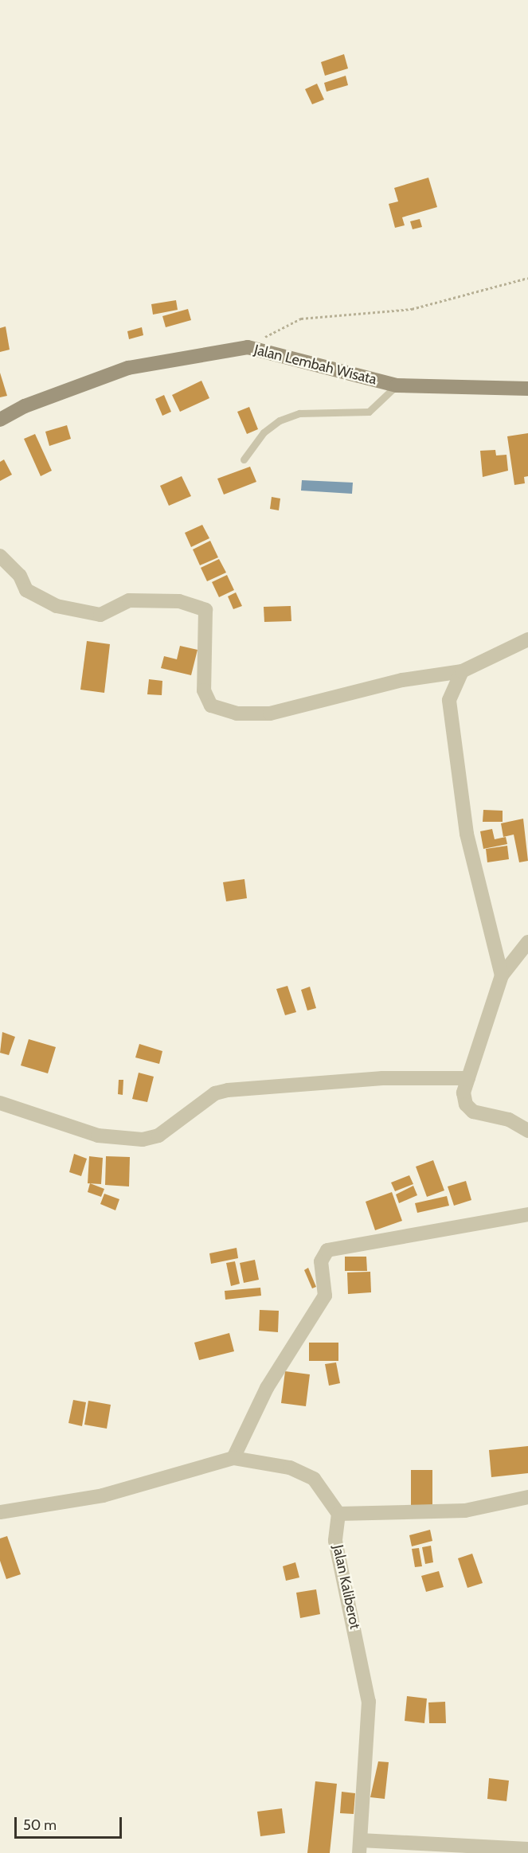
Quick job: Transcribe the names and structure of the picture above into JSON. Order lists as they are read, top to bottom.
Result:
{
  "streets": {
    "street": ["Jalan Lembah Wisata", "Jalan Kaliberot"]
  },
  "scale_bar": "50 m"
}
